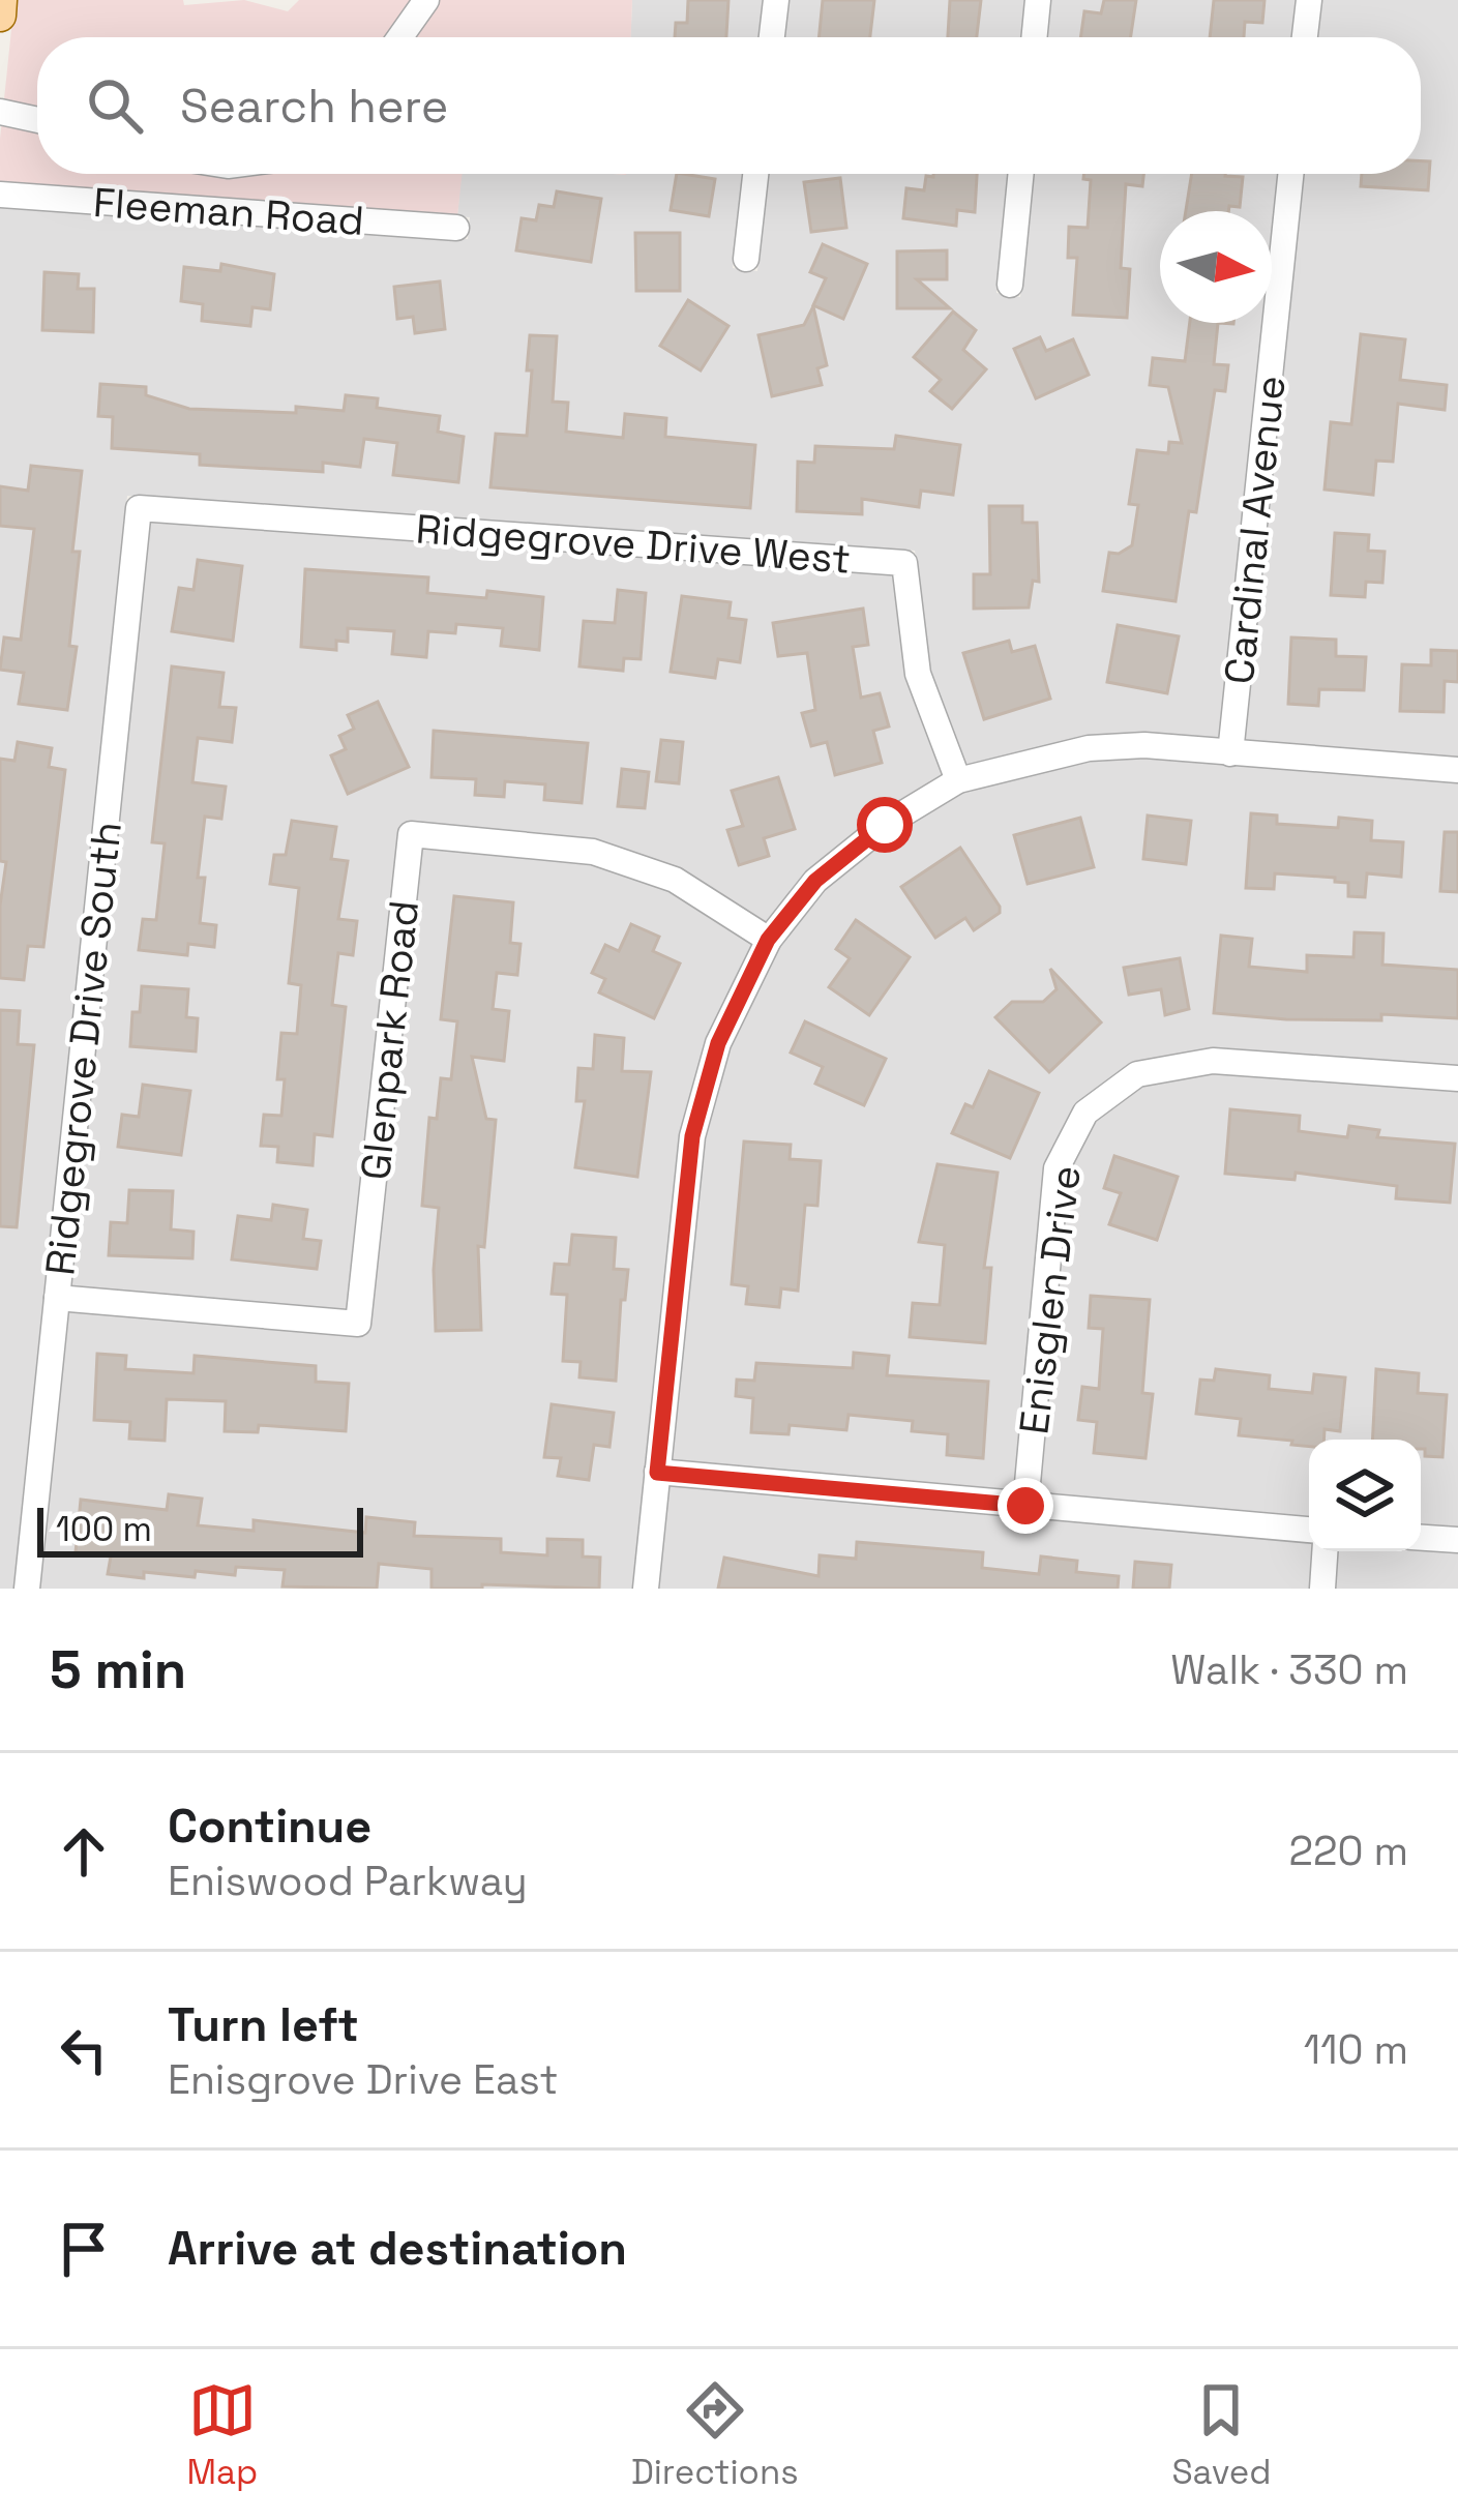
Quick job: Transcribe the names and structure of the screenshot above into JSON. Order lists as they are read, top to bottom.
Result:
{
  "streets": {
    "street": [
      "Fleeman Road",
      "Cardinal Avenue",
      "Ridgegrove Drive West",
      "Glenpark Road",
      "Ridgegrove Drive South",
      "Enisglen Drive"
    ]
  },
  "crossings": [
    ["Ridgegrove Drive West", "Ridgegrove Drive South"],
    ["Glenpark Road", "Ridgegrove Drive South"]
  ],
  "scale_bar": "100 m",
  "north": "right",
  "page": {
    "search": "Search here",
    "scale": "100 m",
    "heading": ["5 min", "Walk · 330 m"],
    "list": [
      ["Continue", "Eniswood Parkway", "220 m"],
      ["Turn left", "Enisgrove Drive East", "110 m"],
      "Arrive at destination"
    ],
    "nav": ["Map", "Directions", "Saved"]
  }
}
